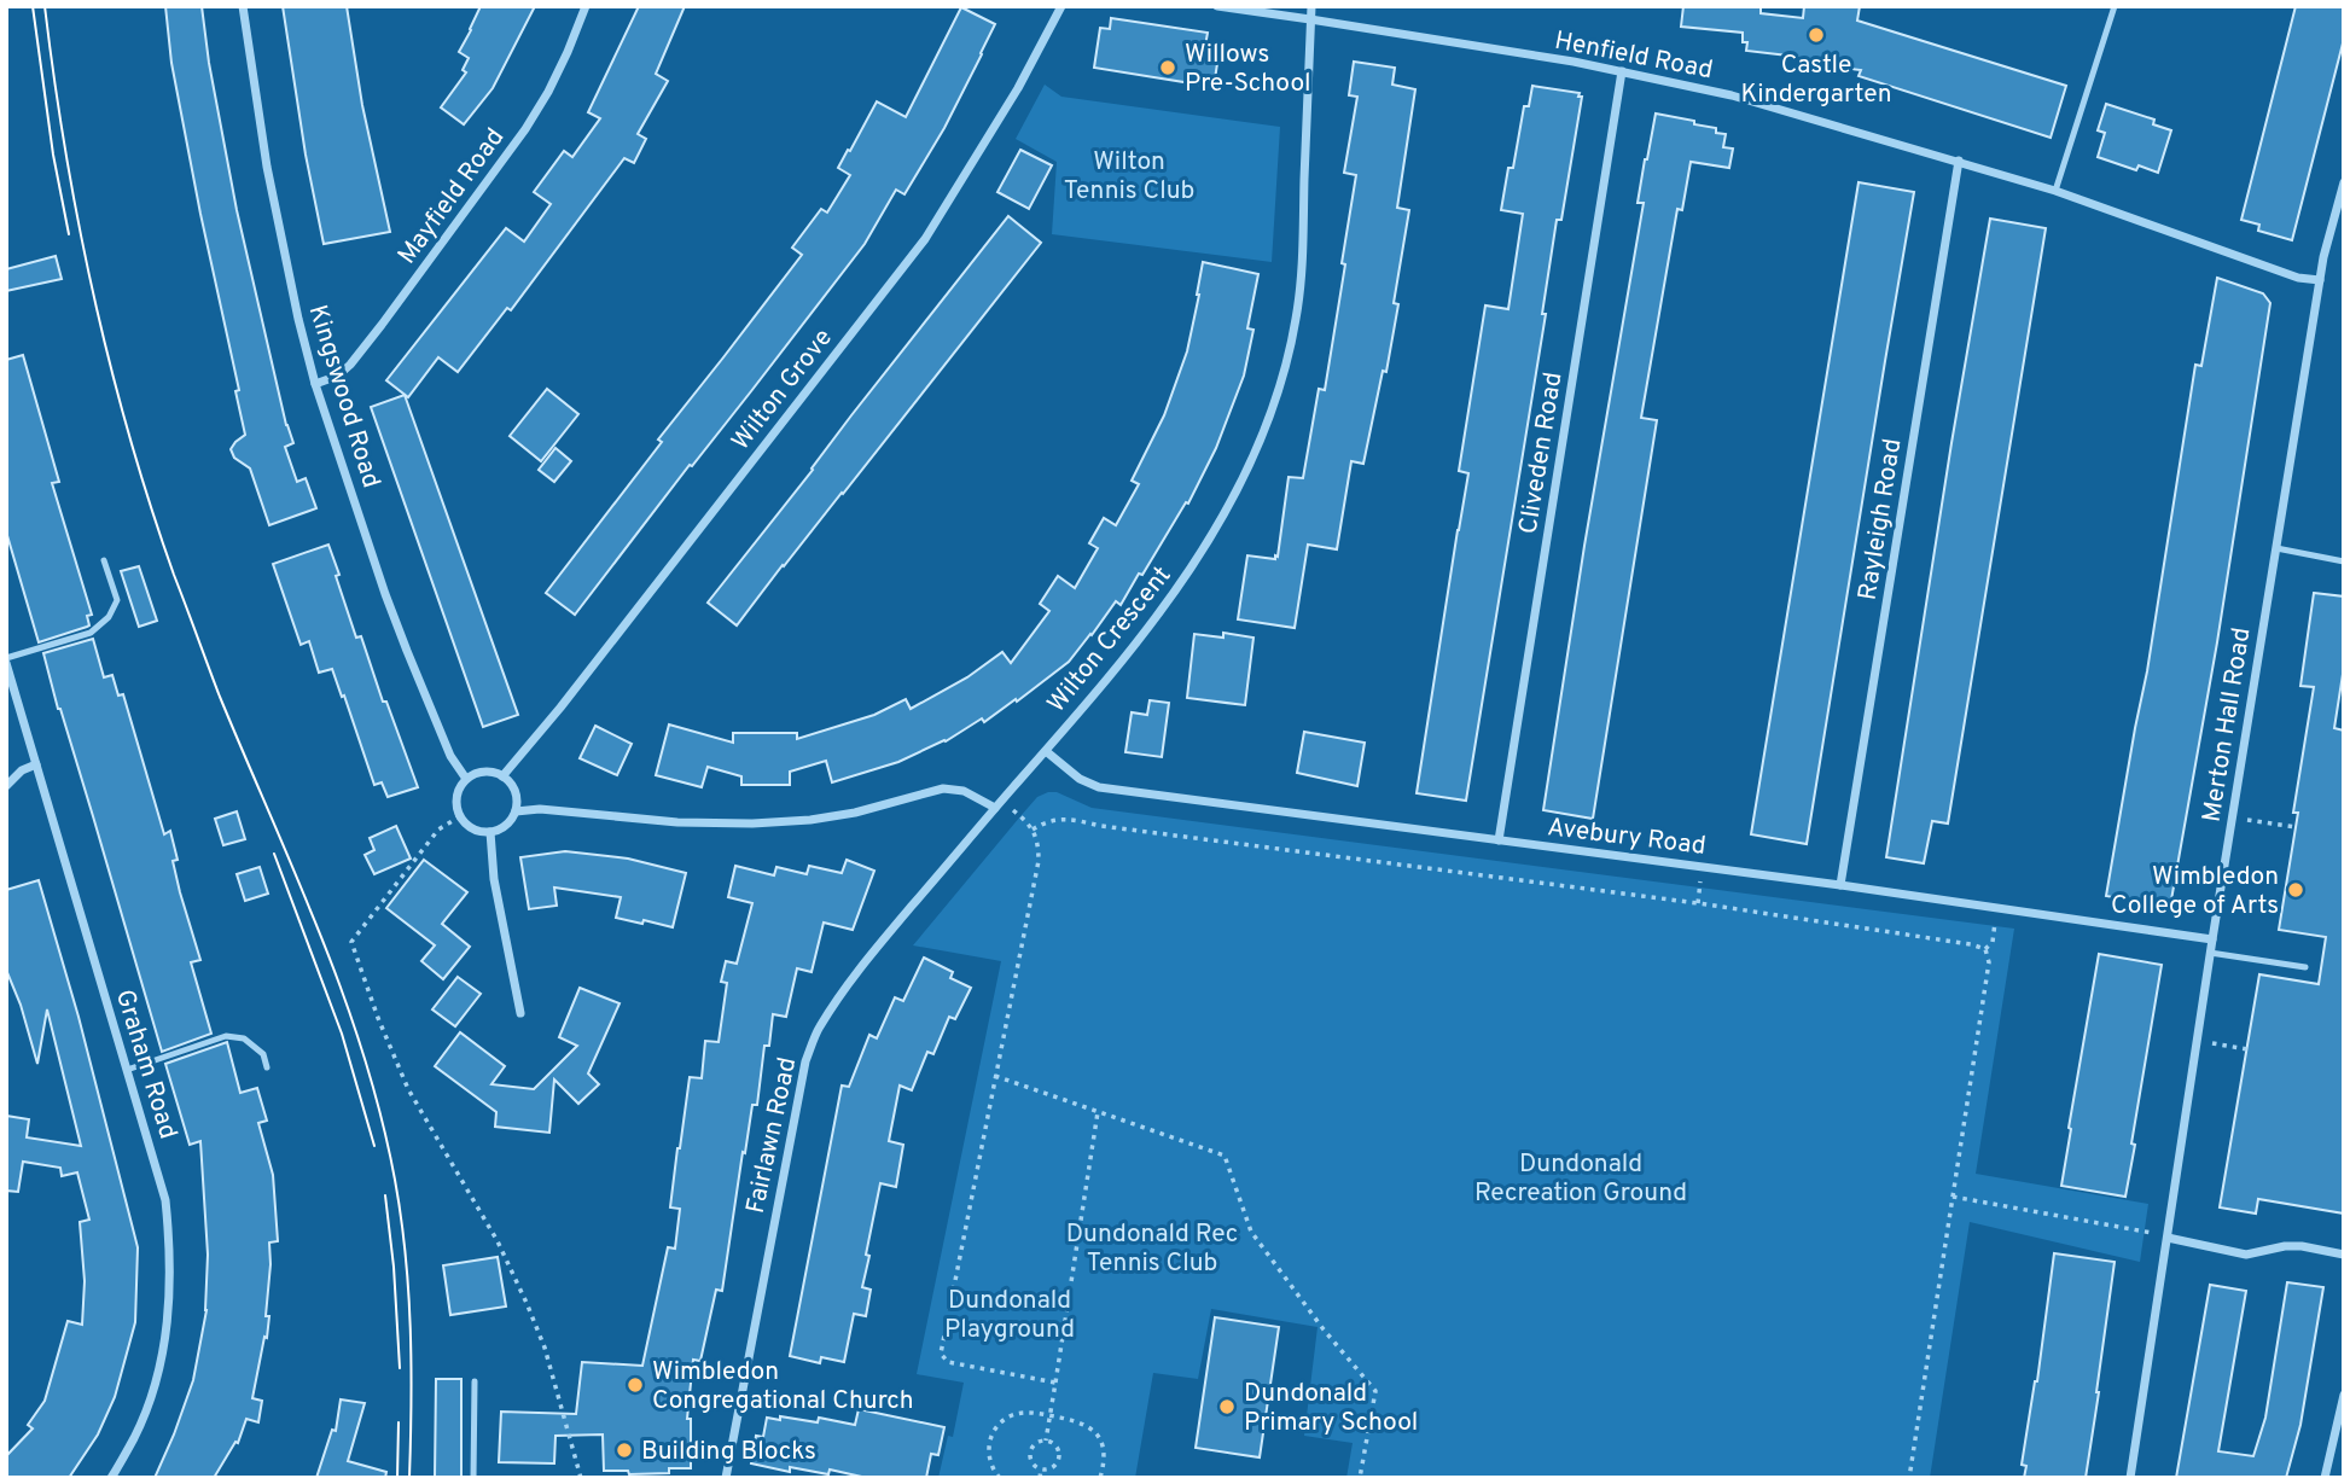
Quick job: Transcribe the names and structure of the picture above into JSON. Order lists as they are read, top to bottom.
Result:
{
  "streets": {
    "street": [
      "Henfield Road",
      "Mayfield Road",
      "Wilton Grove",
      "Kingswood Road",
      "Cliveden Road",
      "Rayleigh Road",
      "Wilton Crescent",
      "Merton Hall Road",
      "Avebury Road",
      "Graham Road",
      "Fairlawn Road"
    ]
  },
  "crossings": [
    ["Henfield Road", "Cliveden Road"],
    ["Henfield Road", "Rayleigh Road"],
    ["Henfield Road", "Wilton Crescent"],
    ["Henfield Road", "Merton Hall Road"],
    ["Mayfield Road", "Kingswood Road"],
    ["Wilton Grove", "Kingswood Road"],
    ["Cliveden Road", "Avebury Road"],
    ["Rayleigh Road", "Avebury Road"],
    ["Wilton Crescent", "Avebury Road"],
    ["Wilton Crescent", "Fairlawn Road"],
    ["Merton Hall Road", "Avebury Road"]
  ],
  "parks": [
    "Wilton Tennis Club",
    "Dundonald Recreation Ground",
    "Dundonald Rec Tennis Club",
    "Dundonald Playground"
  ],
  "places": [
    "Castle Kindergarten",
    "Willows Pre-School",
    "Wimbledon College of Arts",
    "Wimbledon Congregational Church",
    "Dundonald Primary School",
    "Building Blocks"
  ]
}
